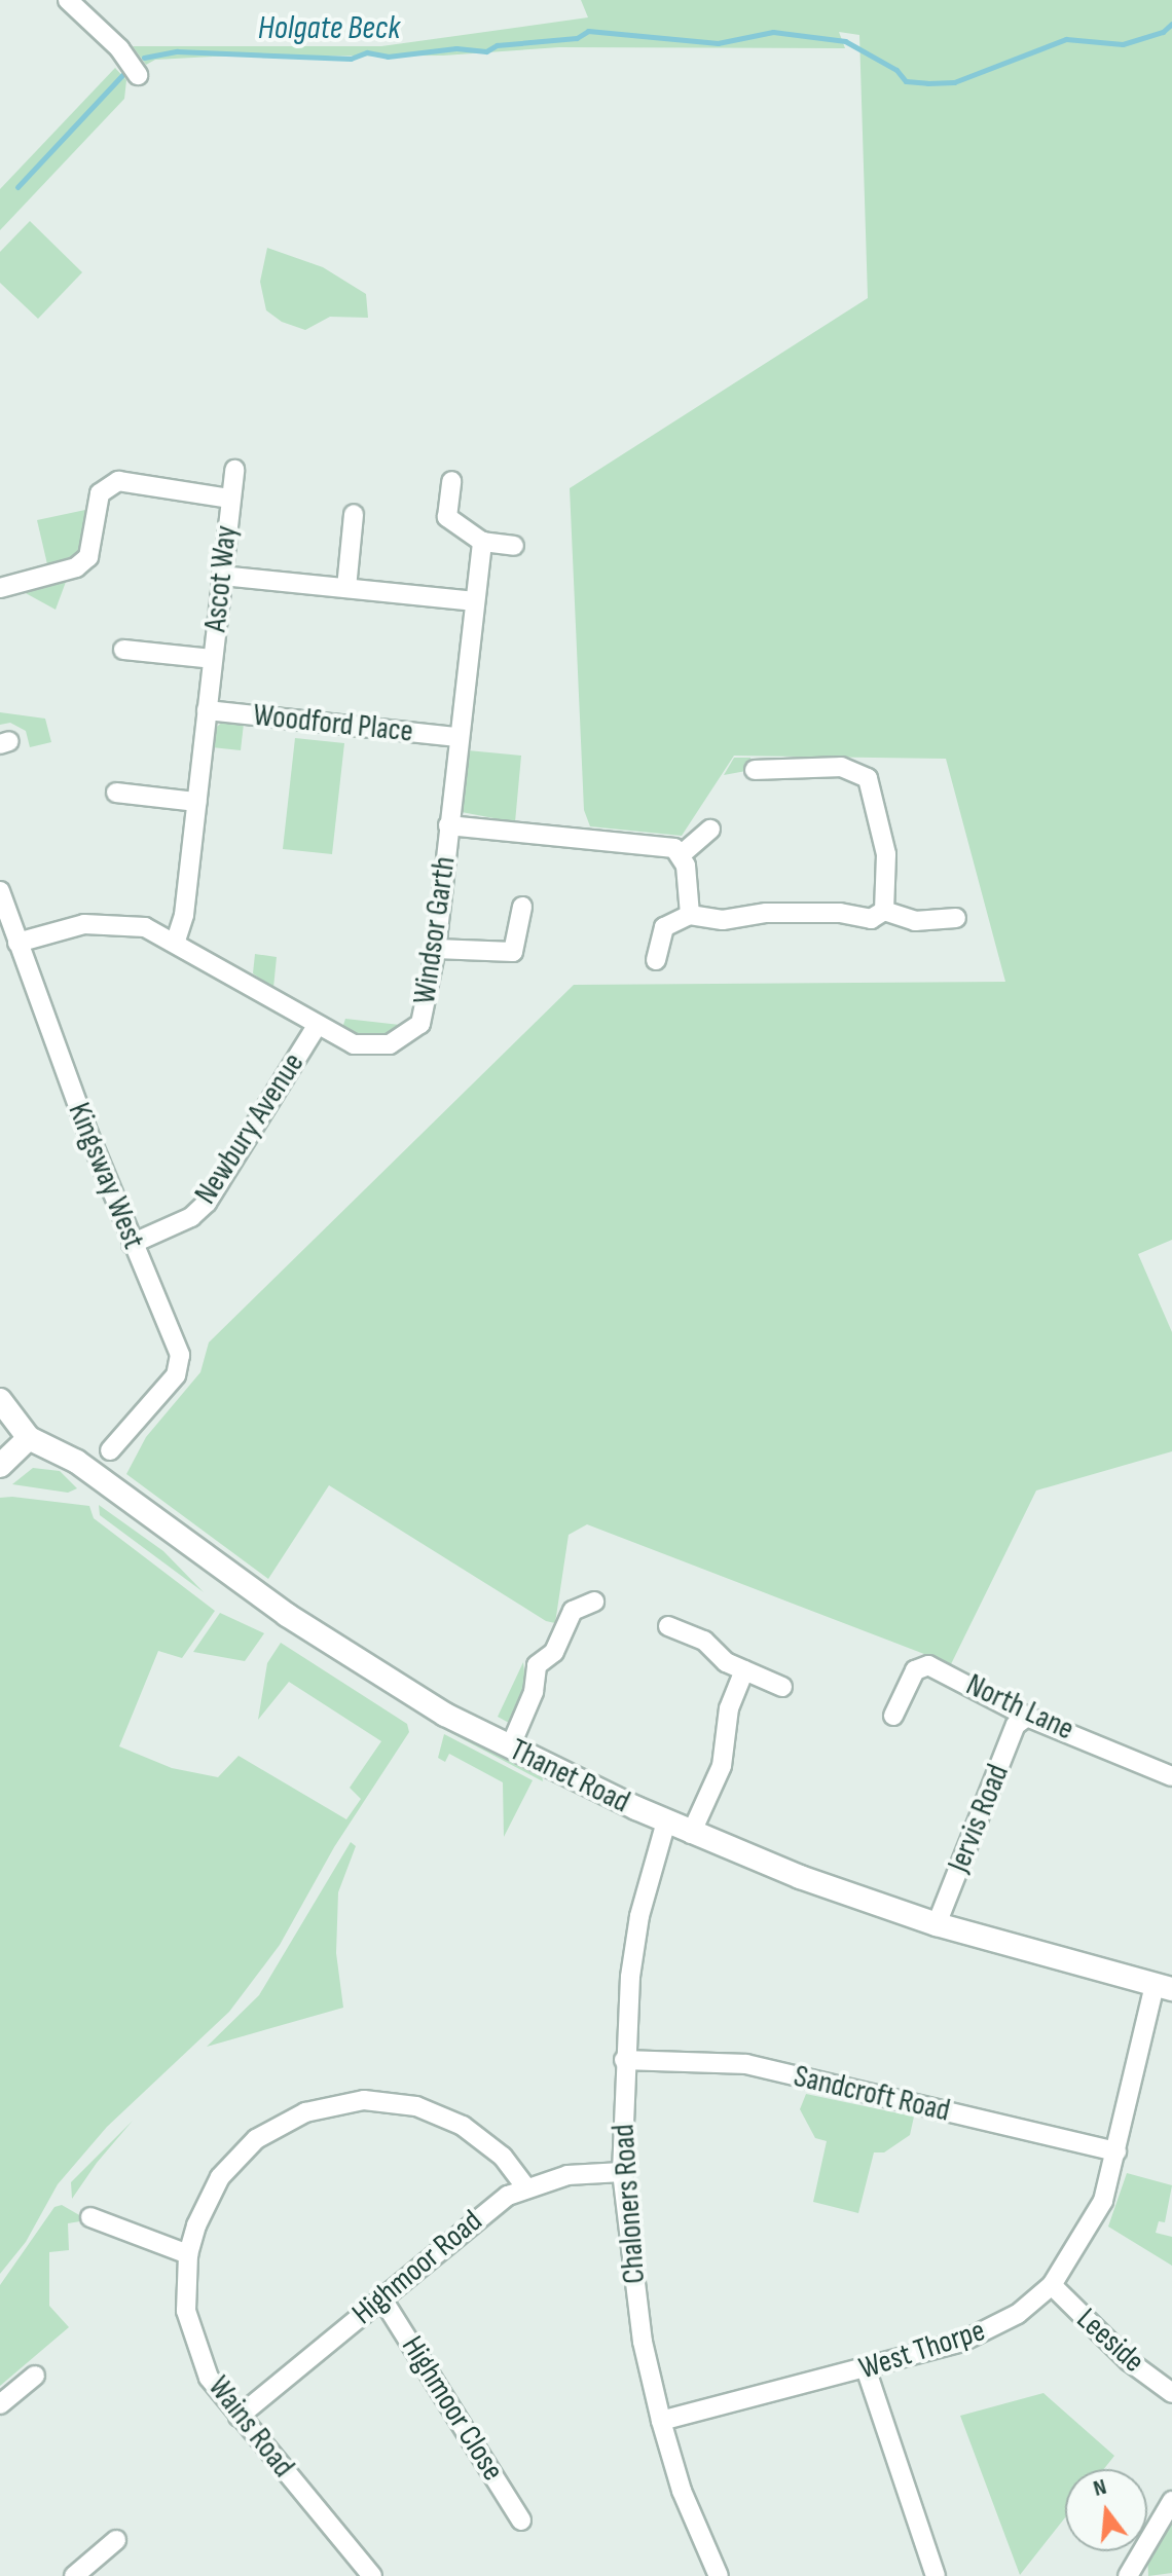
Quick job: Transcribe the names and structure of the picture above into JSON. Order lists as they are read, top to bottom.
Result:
{
  "streets": {
    "street": [
      "Ascot Way",
      "Woodford Place",
      "Windsor Garth",
      "Newbury Avenue",
      "Kingsway West",
      "North Lane",
      "Thanet Road",
      "Jervis Road",
      "Sandcroft Road",
      "Chaloners Road",
      "Highmoor Road",
      "Leeside",
      "West Thorpe",
      "Highmoor Close",
      "Wains Road"
    ]
  },
  "crossings": [
    ["Ascot Way", "Woodford Place"],
    ["Ascot Way", "Windsor Garth"],
    ["Woodford Place", "Windsor Garth"],
    ["Windsor Garth", "Newbury Avenue"],
    ["Windsor Garth", "Kingsway West"],
    ["Newbury Avenue", "Kingsway West"],
    ["North Lane", "Jervis Road"],
    ["Thanet Road", "Jervis Road"],
    ["Thanet Road", "Chaloners Road"],
    ["Thanet Road", "West Thorpe"],
    ["Sandcroft Road", "Chaloners Road"],
    ["Sandcroft Road", "West Thorpe"],
    ["Chaloners Road", "Highmoor Road"],
    ["Chaloners Road", "West Thorpe"],
    ["Highmoor Road", "Highmoor Close"],
    ["Highmoor Road", "Wains Road"],
    ["Leeside", "West Thorpe"]
  ],
  "water": ["Holgate Beck"],
  "north": "top"
}
